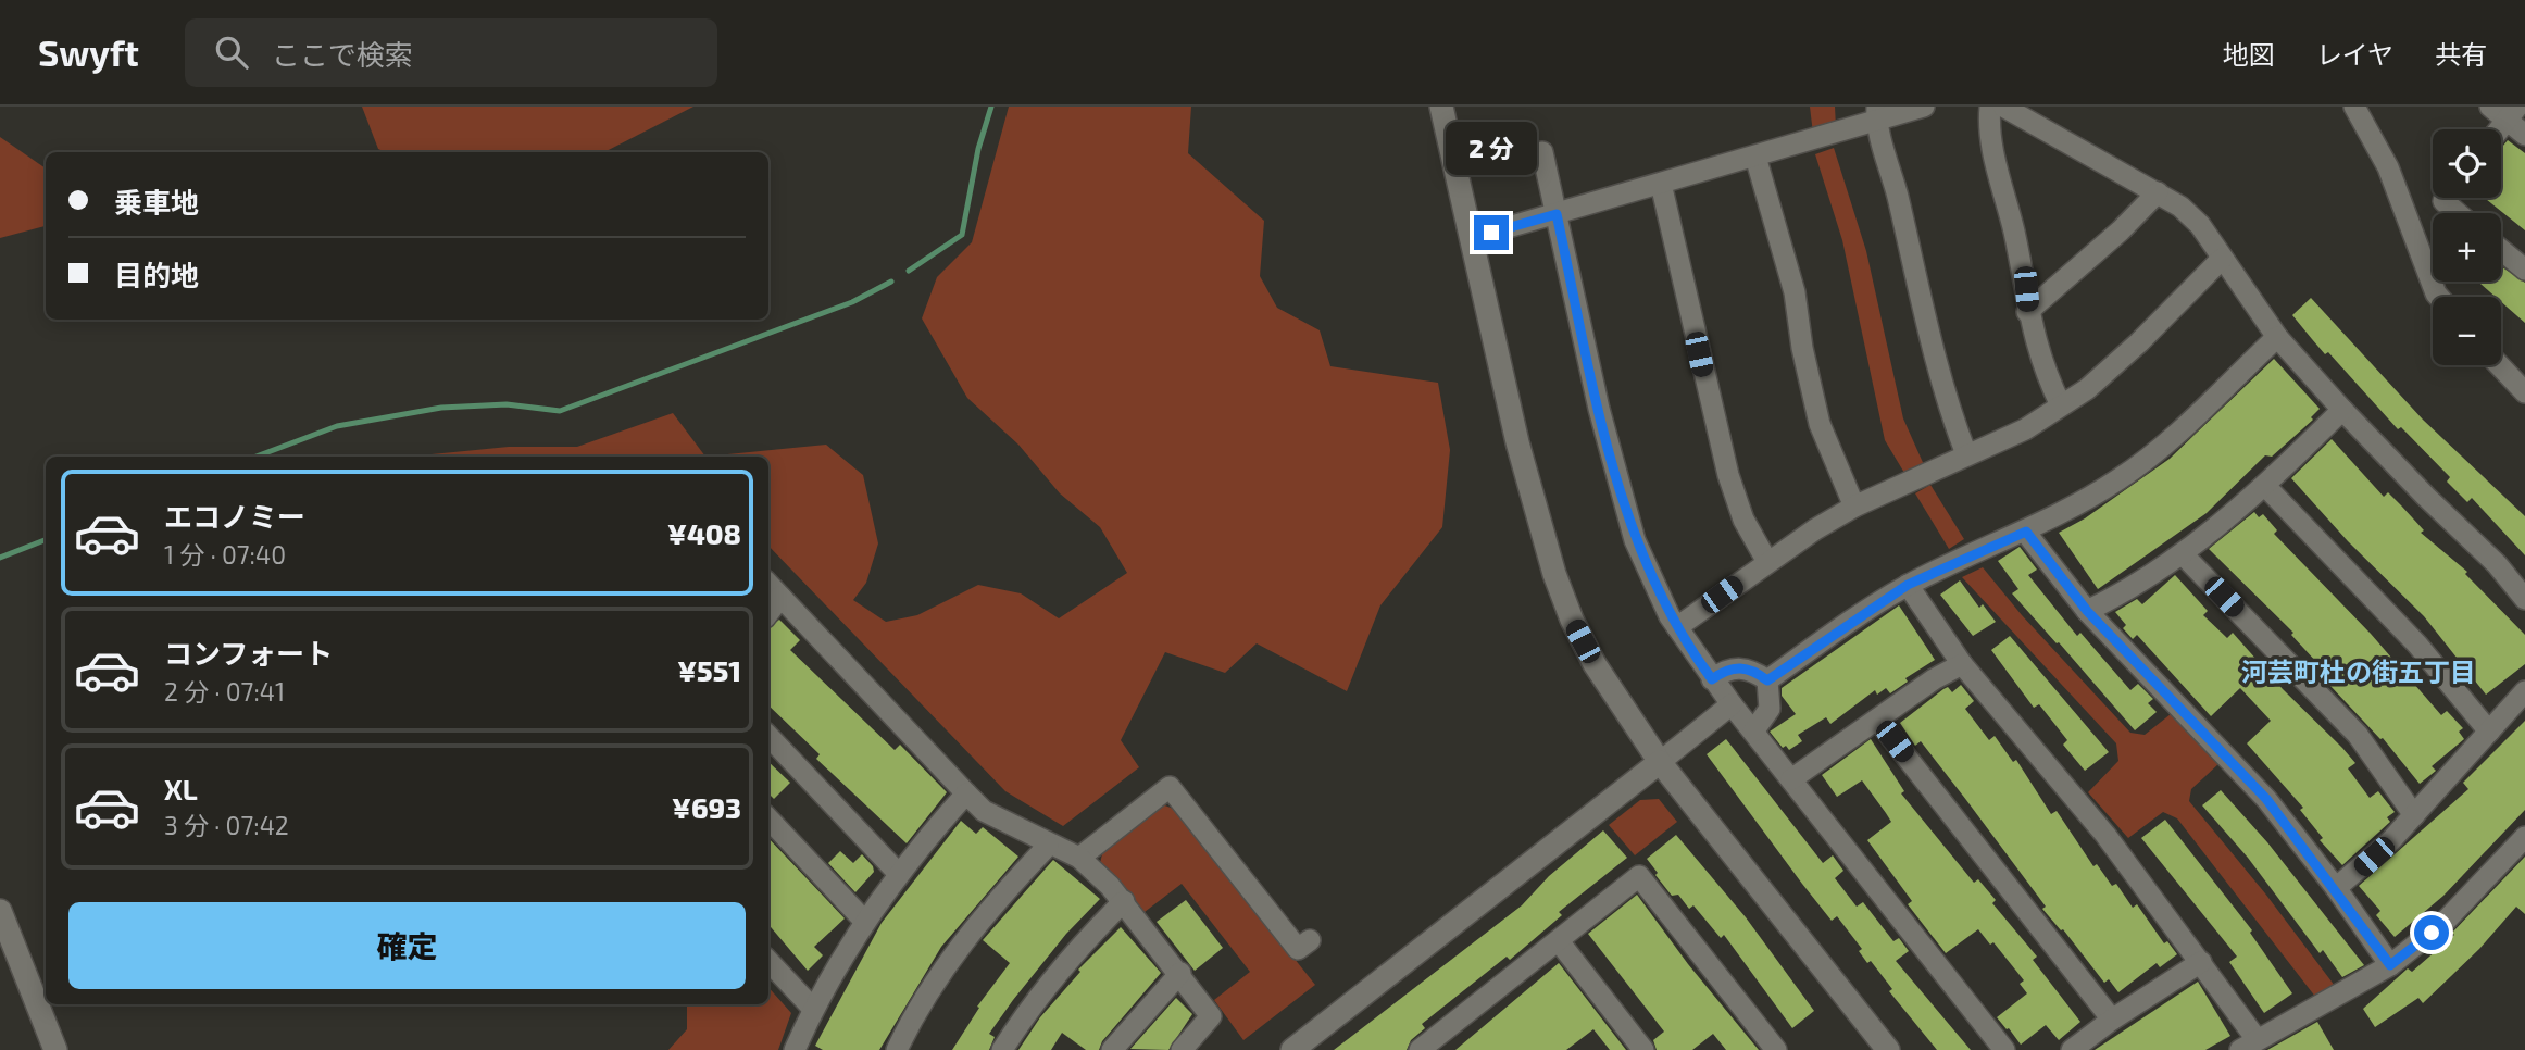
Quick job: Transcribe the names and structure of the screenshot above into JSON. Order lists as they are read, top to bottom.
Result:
{
  "districts": ["河芸町杜の街五丁目"],
  "page": {
    "header": "Swyft",
    "search": "ここで検索",
    "nav": ["地図", "レイヤ", "共有"],
    "bubble": "2 分",
    "map_buttons": ["+", "−"],
    "banner": ["乗車地", "目的地"],
    "list": [
      {
        "name": "エコノミー",
        "note": "1 分 · 07:40",
        "value": "¥408"
      },
      {
        "name": "コンフォート",
        "note": "2 分 · 07:41",
        "value": "¥551"
      },
      {
        "name": "XL",
        "note": "3 分 · 07:42",
        "value": "¥693"
      }
    ],
    "buttons": "確定"
  }
}
